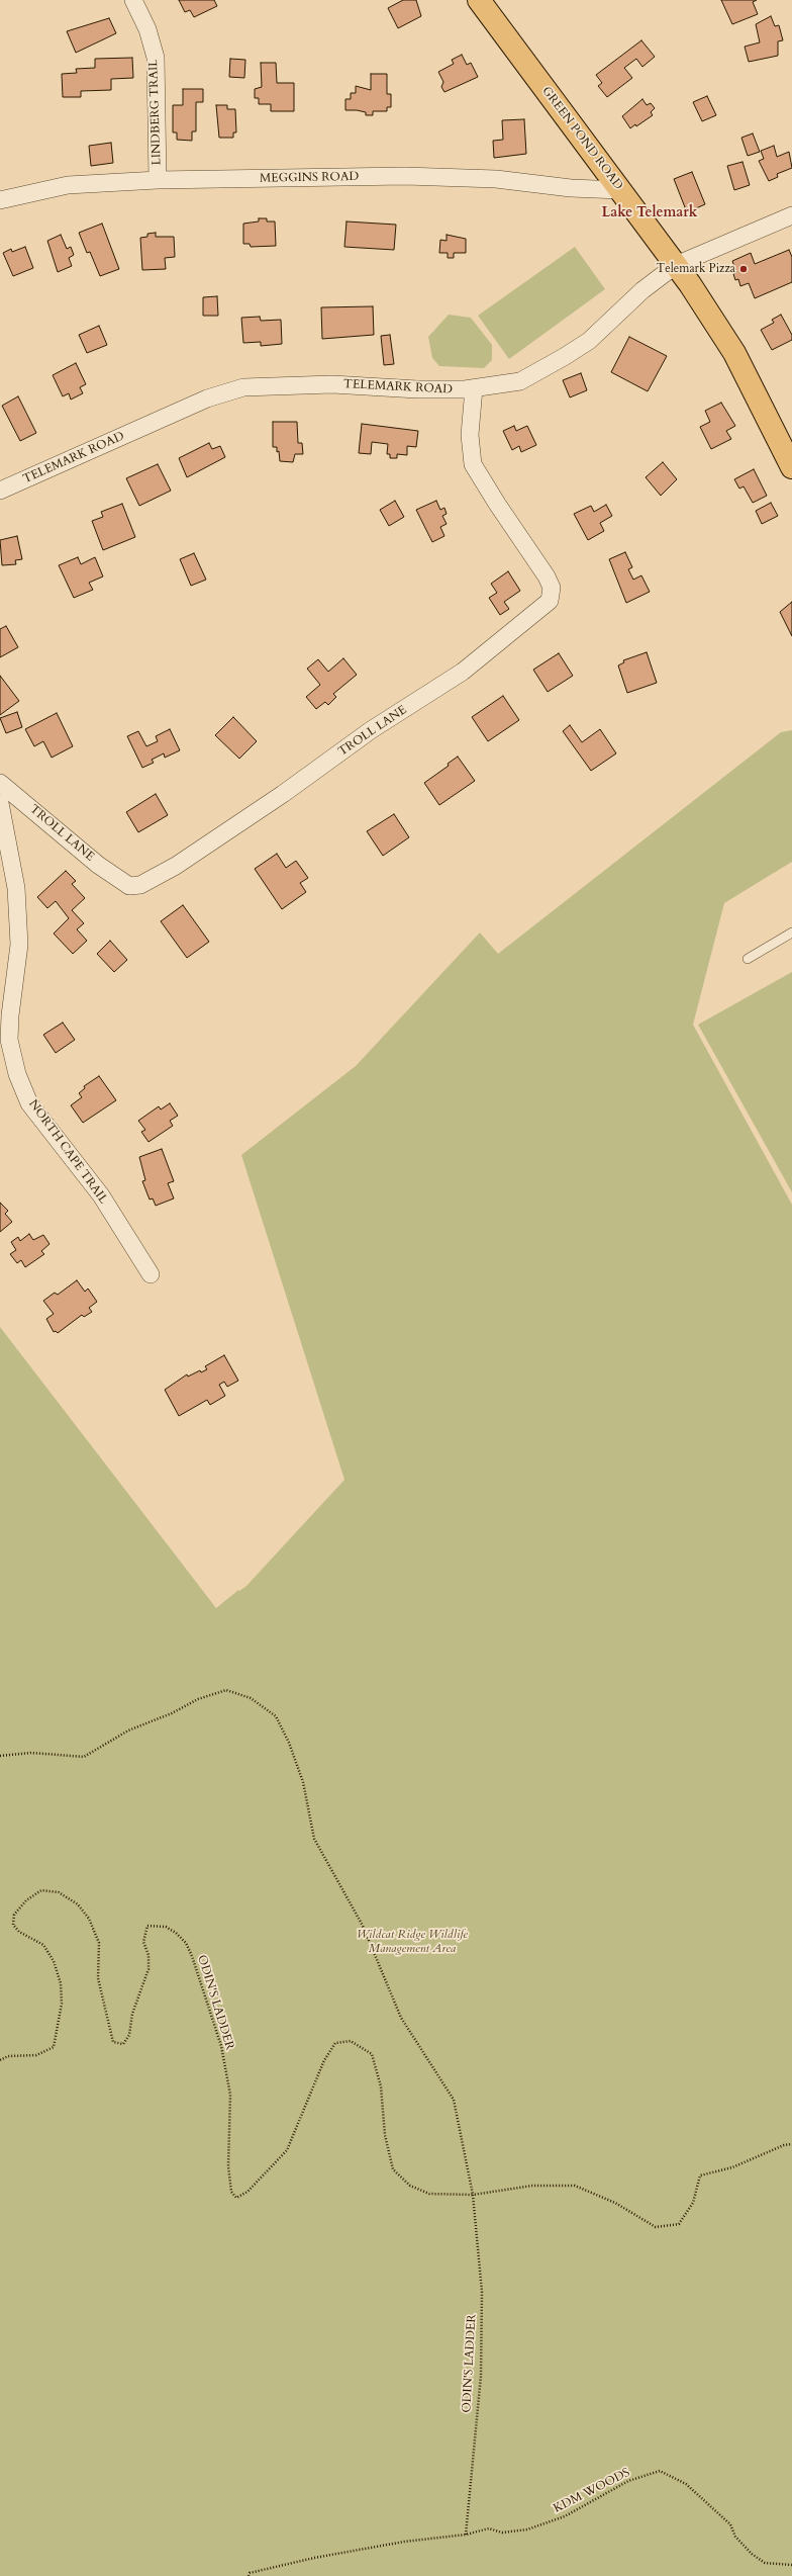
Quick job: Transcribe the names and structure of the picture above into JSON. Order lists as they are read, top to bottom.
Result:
{
  "streets": {
    "main road": ["GREEN POND ROAD"],
    "street": [
      "LINDBERG TRAIL",
      "MEGGINS ROAD",
      "TELEMARK ROAD",
      "TROLL LANE",
      "NORTH CAPE TRAIL"
    ],
    "path": ["ODIN'S LADDER", "KDM WOODS"]
  },
  "crossings": [
    ["LINDBERG TRAIL", "MEGGINS ROAD"],
    ["GREEN POND ROAD", "MEGGINS ROAD"],
    ["GREEN POND ROAD", "TELEMARK ROAD"],
    ["TELEMARK ROAD", "TROLL LANE"],
    ["ODIN'S LADDER", "KDM WOODS"]
  ],
  "districts": ["Lake Telemark"],
  "parks": ["Wildcat Ridge Wildlife Management Area"],
  "places": ["Telemark Pizza"]
}
